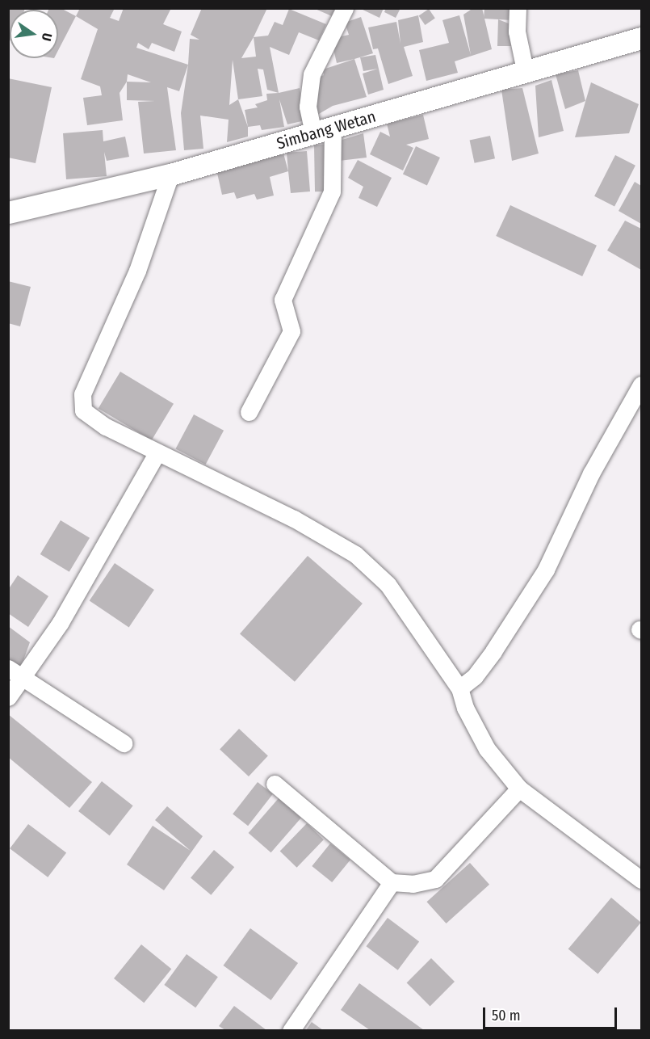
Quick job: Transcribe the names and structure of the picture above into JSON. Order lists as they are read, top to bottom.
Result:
{
  "streets": {
    "street": ["Simbang Wetan"]
  },
  "scale_bar": "50 m",
  "north": "right"
}
